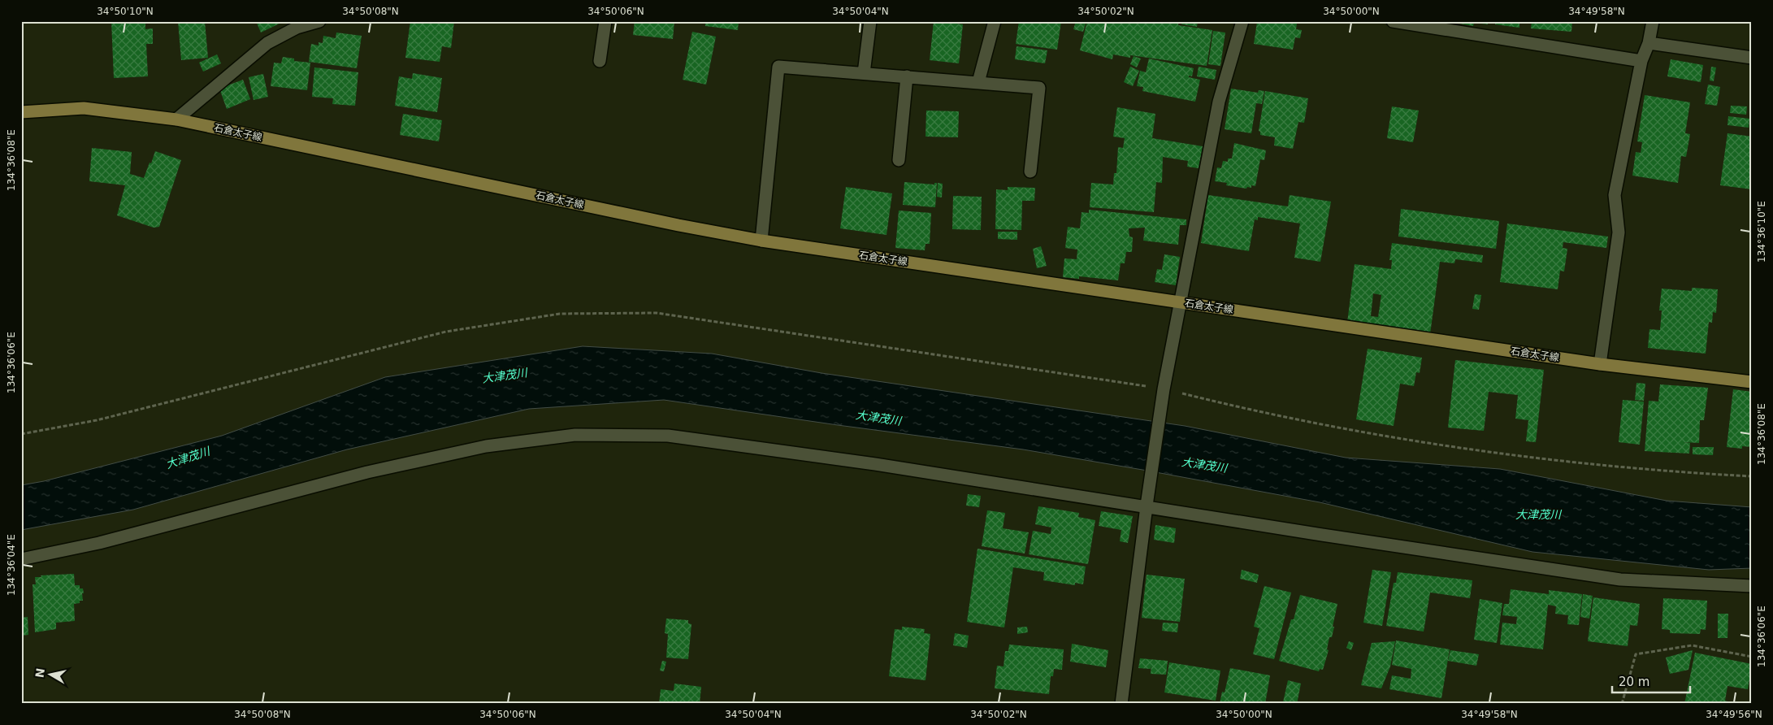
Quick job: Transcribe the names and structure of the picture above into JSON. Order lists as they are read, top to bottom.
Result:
{
  "streets": {
    "main road": ["石倉太子線"]
  },
  "water": ["大津茂川"],
  "scale_bar": "20 m",
  "north": "left",
  "coordinates": [
    "34°50'10\"N",
    "34°50'08\"N",
    "34°50'06\"N",
    "34°50'04\"N",
    "34°50'02\"N",
    "34°50'00\"N",
    "34°49'58\"N",
    "134°36'08\"E",
    "134°36'10\"E",
    "134°36'06\"E",
    "134°36'04\"E",
    "34°49'56\"N"
  ]
}
